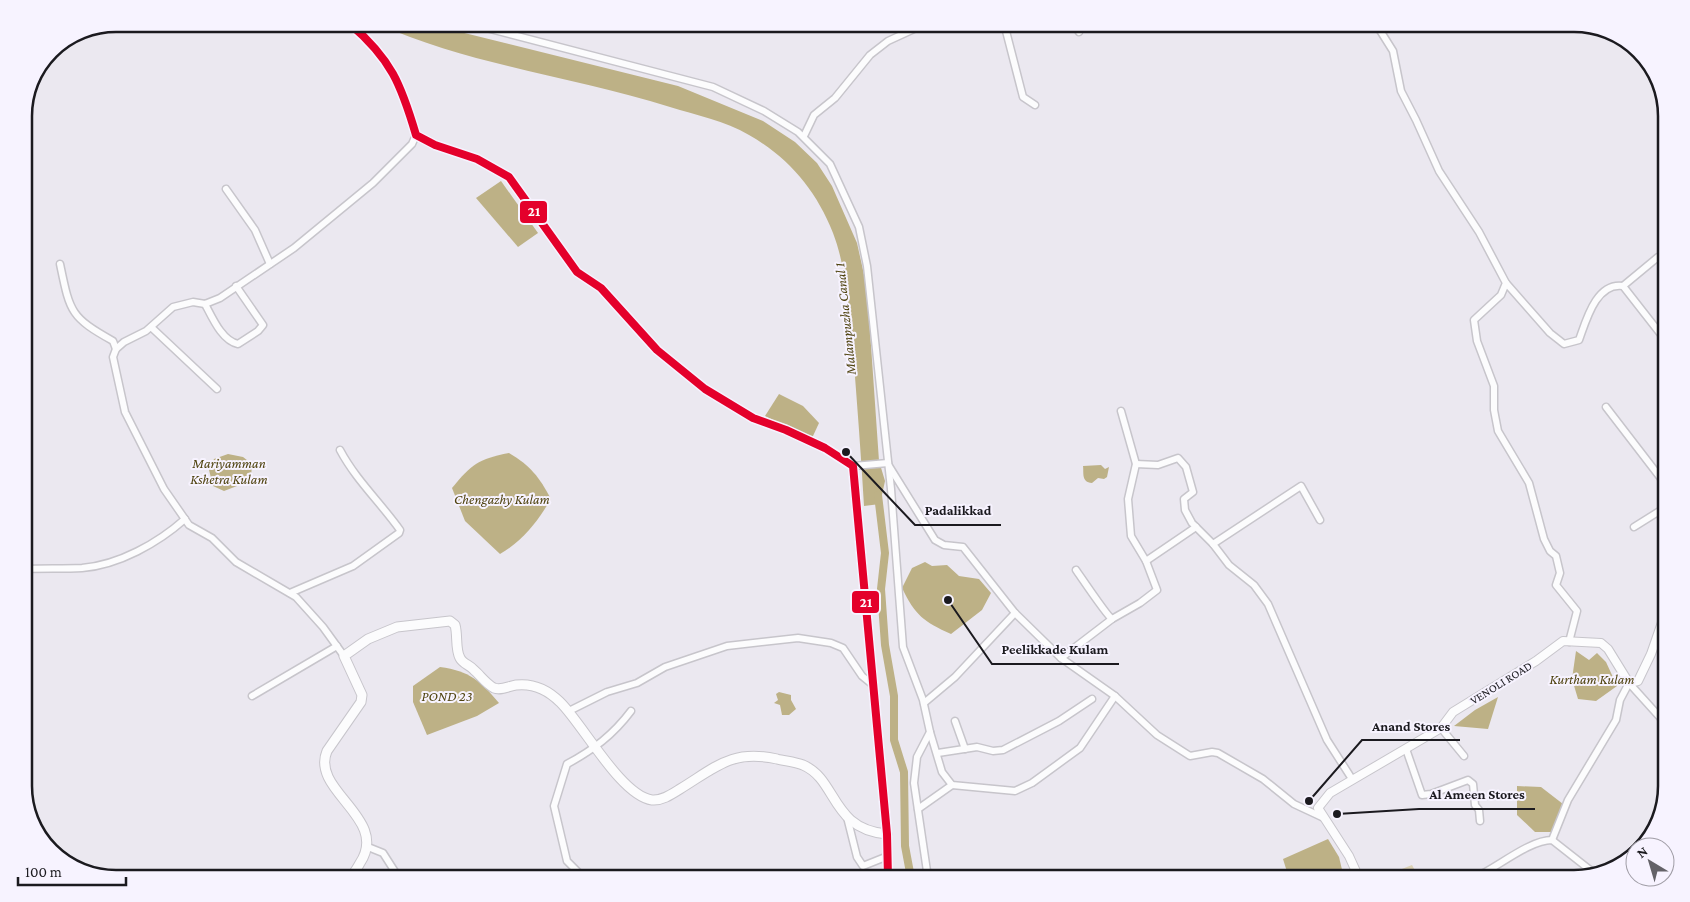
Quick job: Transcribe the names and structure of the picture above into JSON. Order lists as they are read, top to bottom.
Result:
{
  "streets": {
    "street": ["VENOLI ROAD"]
  },
  "water": [
    "Malampuzha Canal 1",
    "Mariyamman Kshetra Kulam",
    "Chengazhy Kulam",
    "Kurtham Kulam",
    "POND 23"
  ],
  "places": [
    "Padalikkad",
    "Peelikkade Kulam",
    "Anand Stores",
    "Al Ameen Stores"
  ],
  "lines": ["transit line 21"],
  "scale_bar": "100 m",
  "north": "top left"
}
